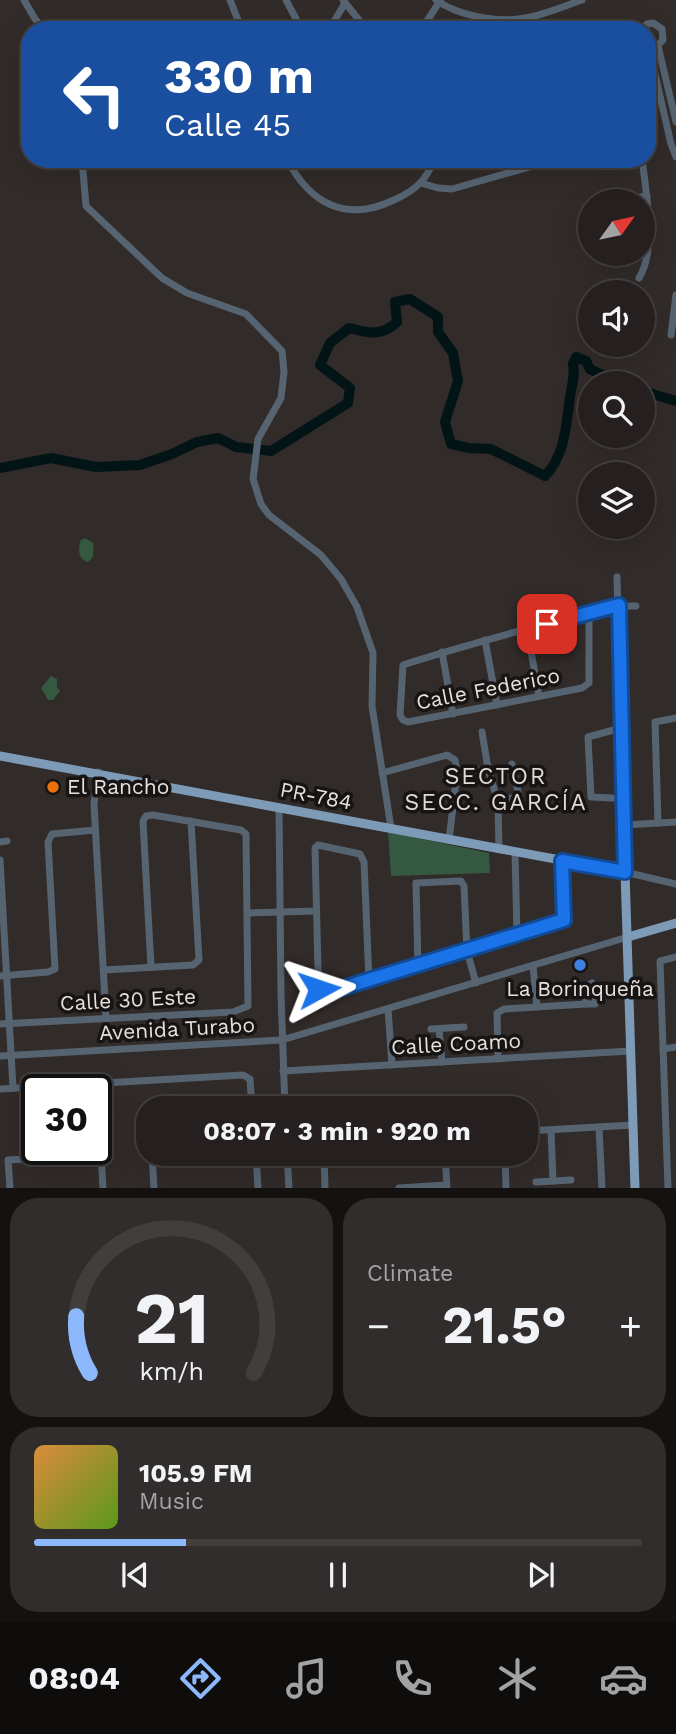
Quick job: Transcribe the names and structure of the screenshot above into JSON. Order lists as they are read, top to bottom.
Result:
{
  "streets": {
    "main road": ["PR-784", "Avenida Turabo"],
    "street": ["Calle Federico", "Calle 30 Este", "Calle Coamo"]
  },
  "districts": ["SECTOR SECC. GARCÍA"],
  "places": ["El Rancho", "La Borinqueña"],
  "north": "top right",
  "page": {
    "turn": ["330 m", "Calle 45"],
    "limit": "30",
    "trip": "08:07 · 3 min · 920 m",
    "tile": "Climate",
    "heat": ["−", "21.5°", "+"],
    "song": ["105.9 FM", "Music"],
    "tabs": "08:04",
    "gauge": ["21", "km/h"]
  }
}
